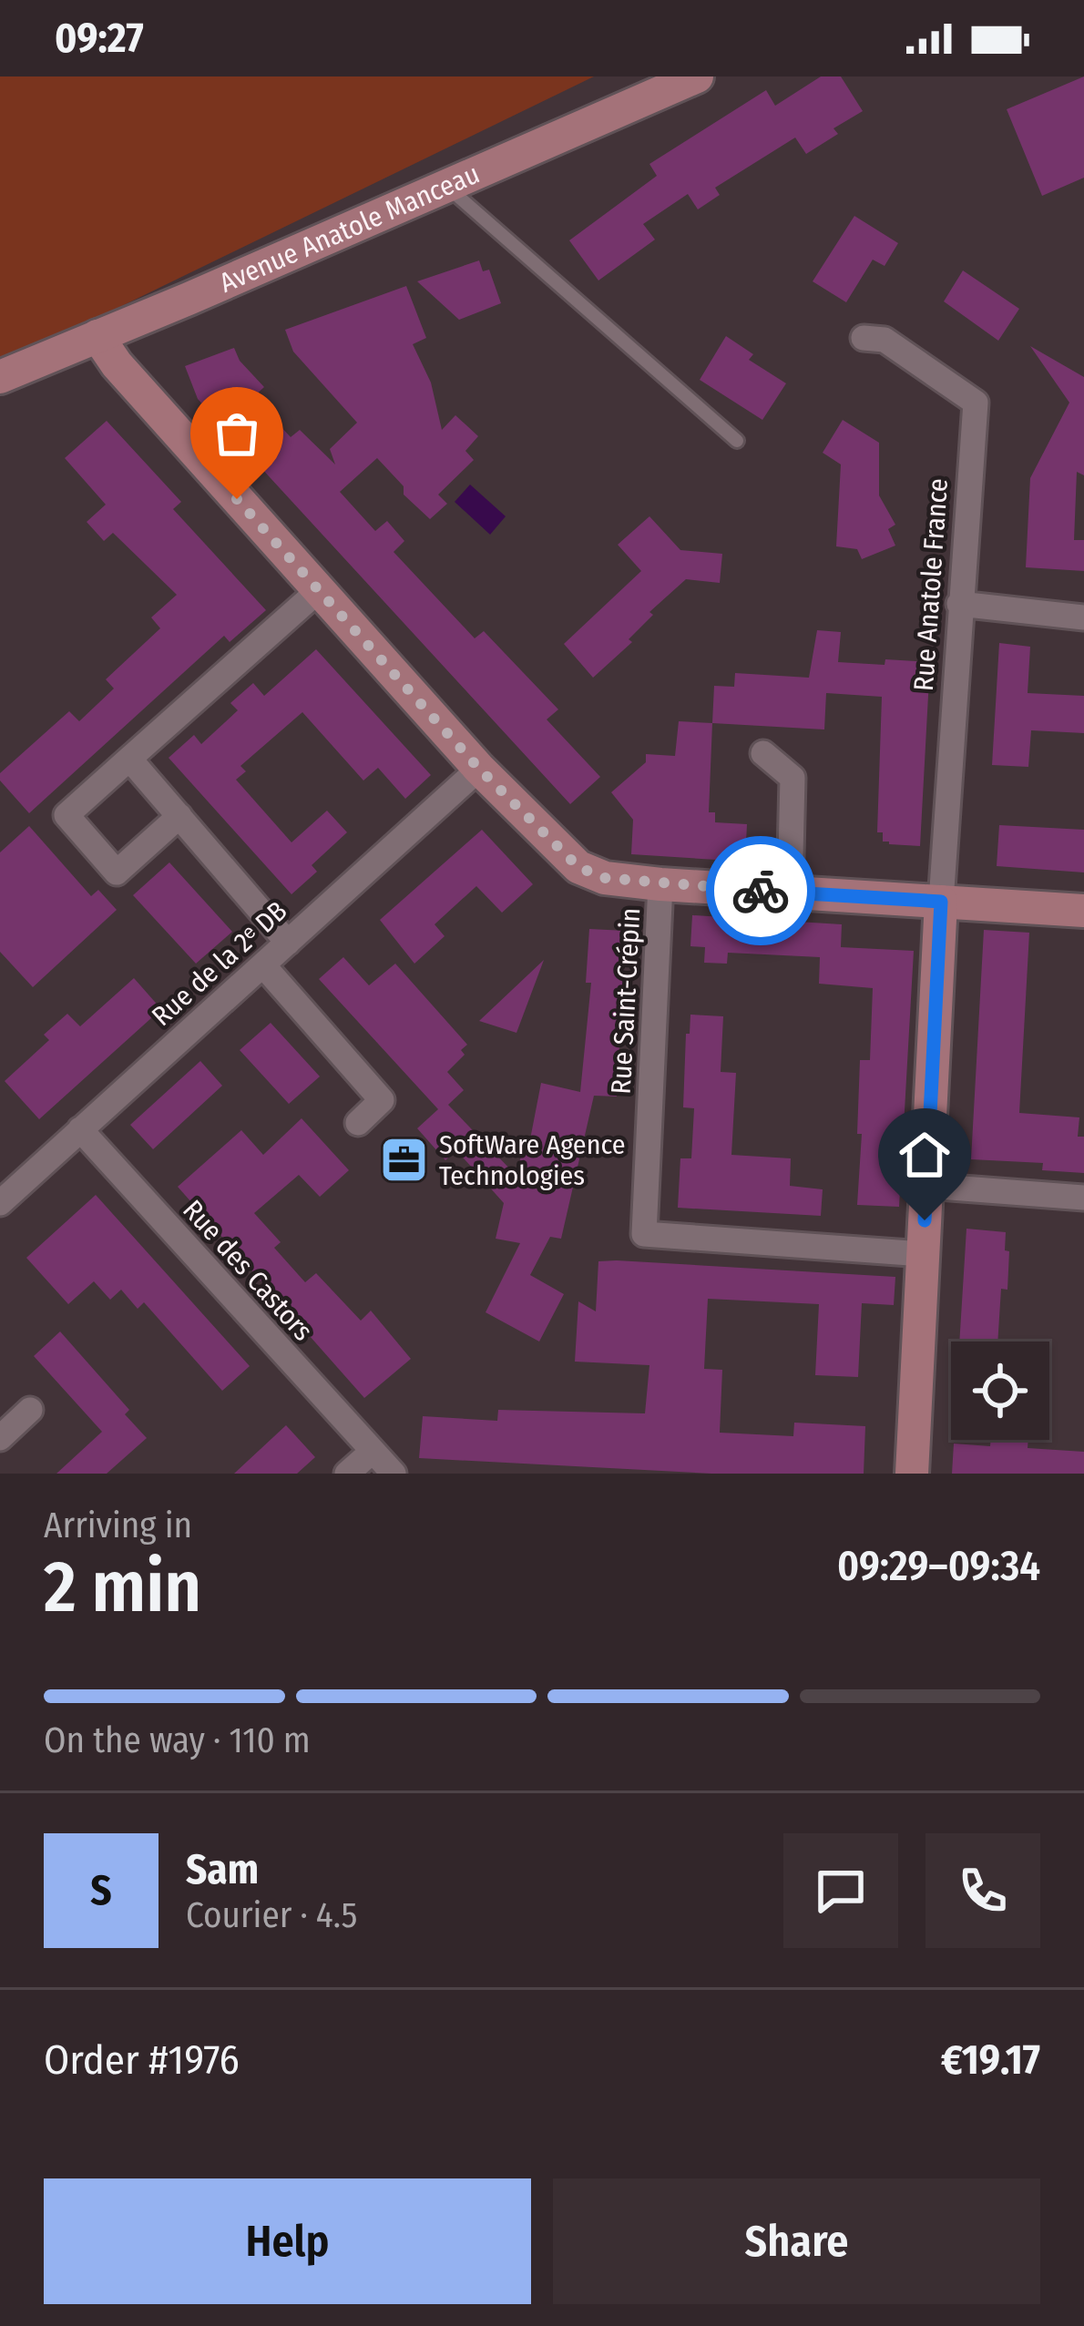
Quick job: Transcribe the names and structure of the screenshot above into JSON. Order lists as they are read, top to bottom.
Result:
{
  "streets": {
    "street": [
      "Avenue Anatole Manceau",
      "Rue Anatole France",
      "Rue de la 2ᵉ DB",
      "Rue Saint-Crépin",
      "Rue des Castors"
    ]
  },
  "crossings": [
    ["Rue de la 2ᵉ DB", "Rue des Castors"]
  ],
  "places": {
    "office": ["SoftWare Agence Technologies"]
  },
  "page": {
    "status": "09:27",
    "heading": ["2 min", "Arriving in", "09:29–09:34"],
    "panel": [
      "Sam",
      "Courier · 4.5",
      "Order #1976",
      "€19.17"
    ],
    "bar": "On the way · 110 m",
    "round": "S",
    "buttons": ["Help", "Share"]
  }
}
